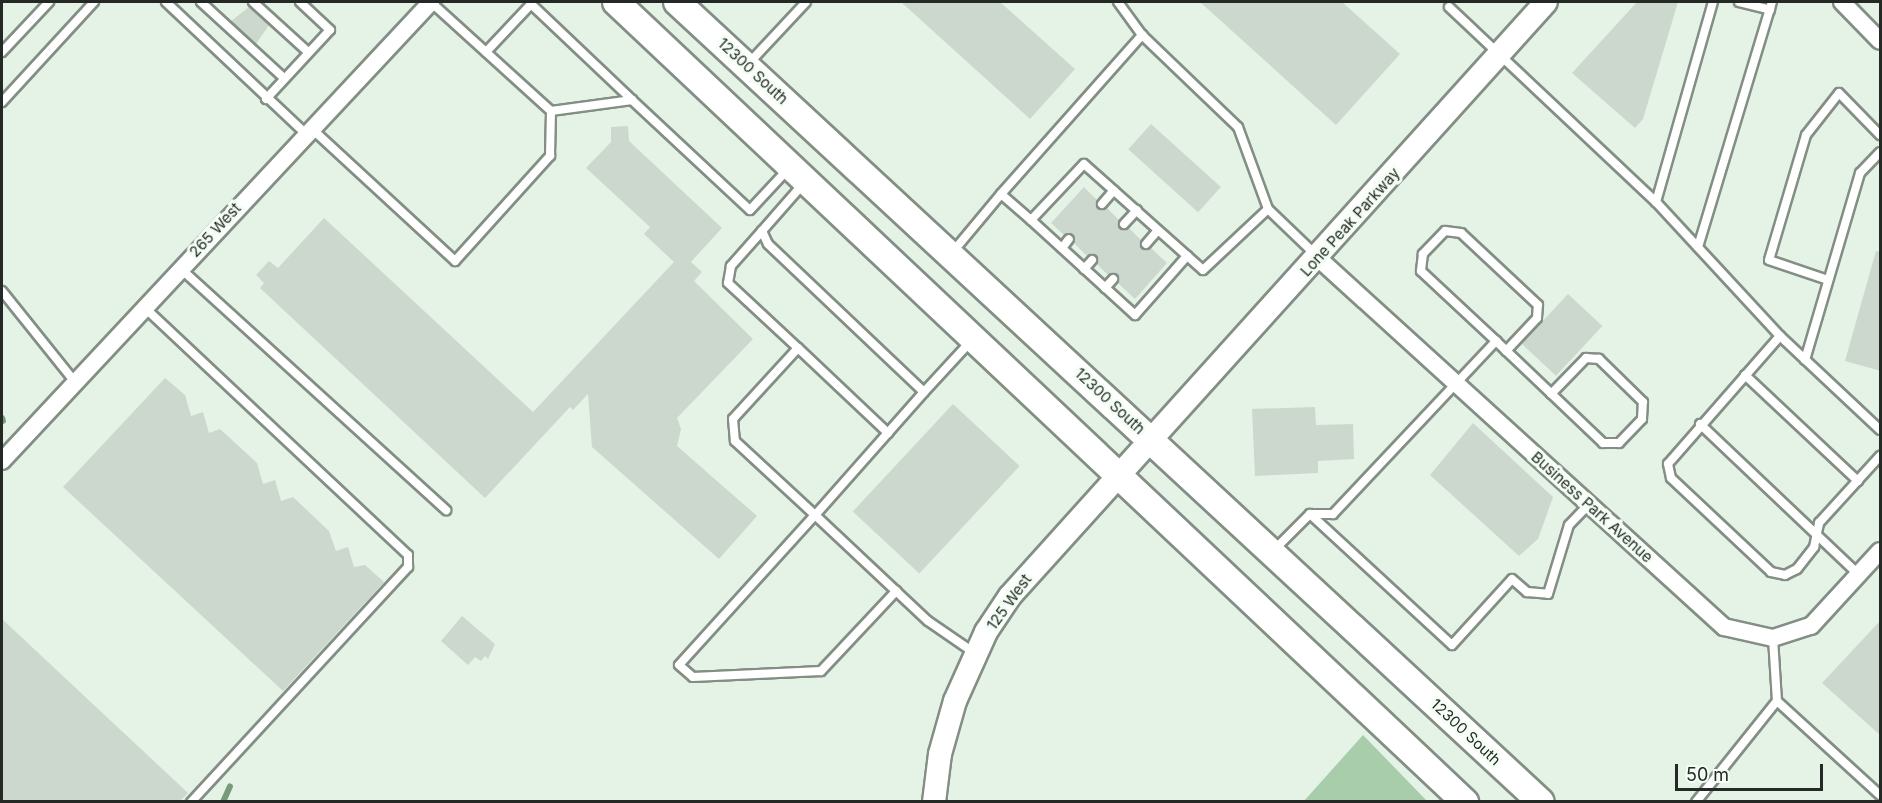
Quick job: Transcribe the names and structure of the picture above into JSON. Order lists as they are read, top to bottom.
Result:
{
  "streets": {
    "main road": ["12300 South", "Lone Peak Parkway", "125 West"],
    "street": ["265 West", "Business Park Avenue"]
  },
  "crossings": [
    ["12300 South", "Lone Peak Parkway"],
    ["12300 South", "125 West"],
    ["Lone Peak Parkway", "Business Park Avenue"],
    ["Lone Peak Parkway", "125 West"]
  ],
  "scale_bar": "50 m"
}
